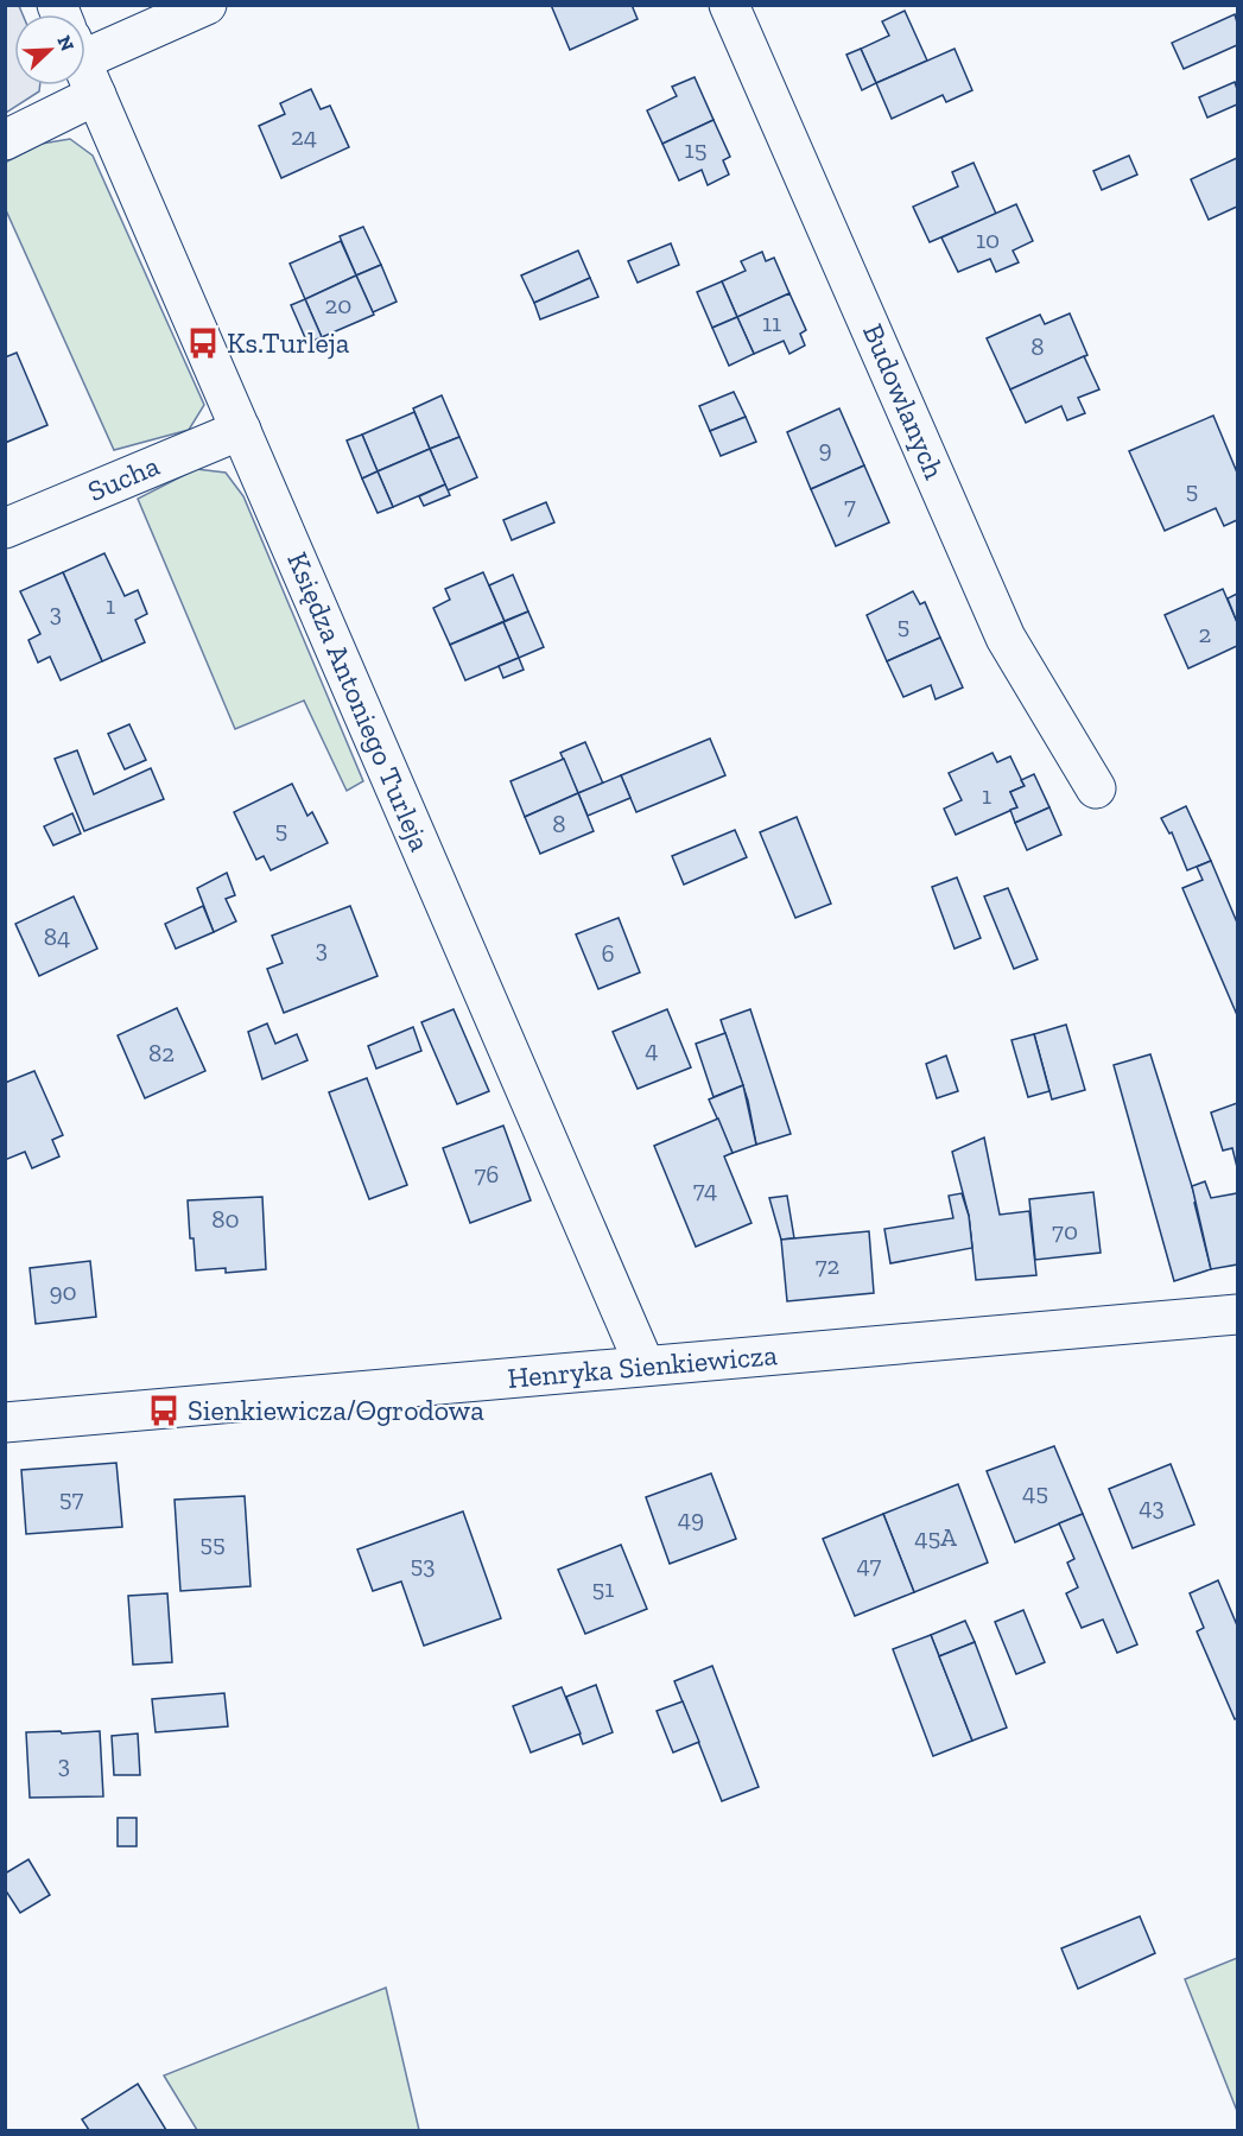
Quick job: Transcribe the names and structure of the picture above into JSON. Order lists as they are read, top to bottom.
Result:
{
  "streets": {
    "street": [
      "Budowlanych",
      "Sucha",
      "Księdza Antoniego Turleja",
      "Henryka Sienkiewicza"
    ]
  },
  "crossings": [
    ["Sucha", "Księdza Antoniego Turleja"],
    ["Księdza Antoniego Turleja", "Henryka Sienkiewicza"]
  ],
  "places": {
    "bus stop": ["Ks.Turleja", "Sienkiewicza/Ogrodowa"]
  },
  "house_numbers": [
    "24",
    "15",
    "10",
    "20",
    "11",
    "8",
    "9",
    "5",
    "7",
    "1",
    "3",
    "5",
    "2",
    "1",
    "8",
    "5",
    "84",
    "3",
    "6",
    "4",
    "82",
    "76",
    "74",
    "80",
    "70",
    "72",
    "90",
    "45",
    "57",
    "43",
    "49",
    "45A",
    "55",
    "53",
    "47",
    "51",
    "3"
  ],
  "north": "top right"
}
